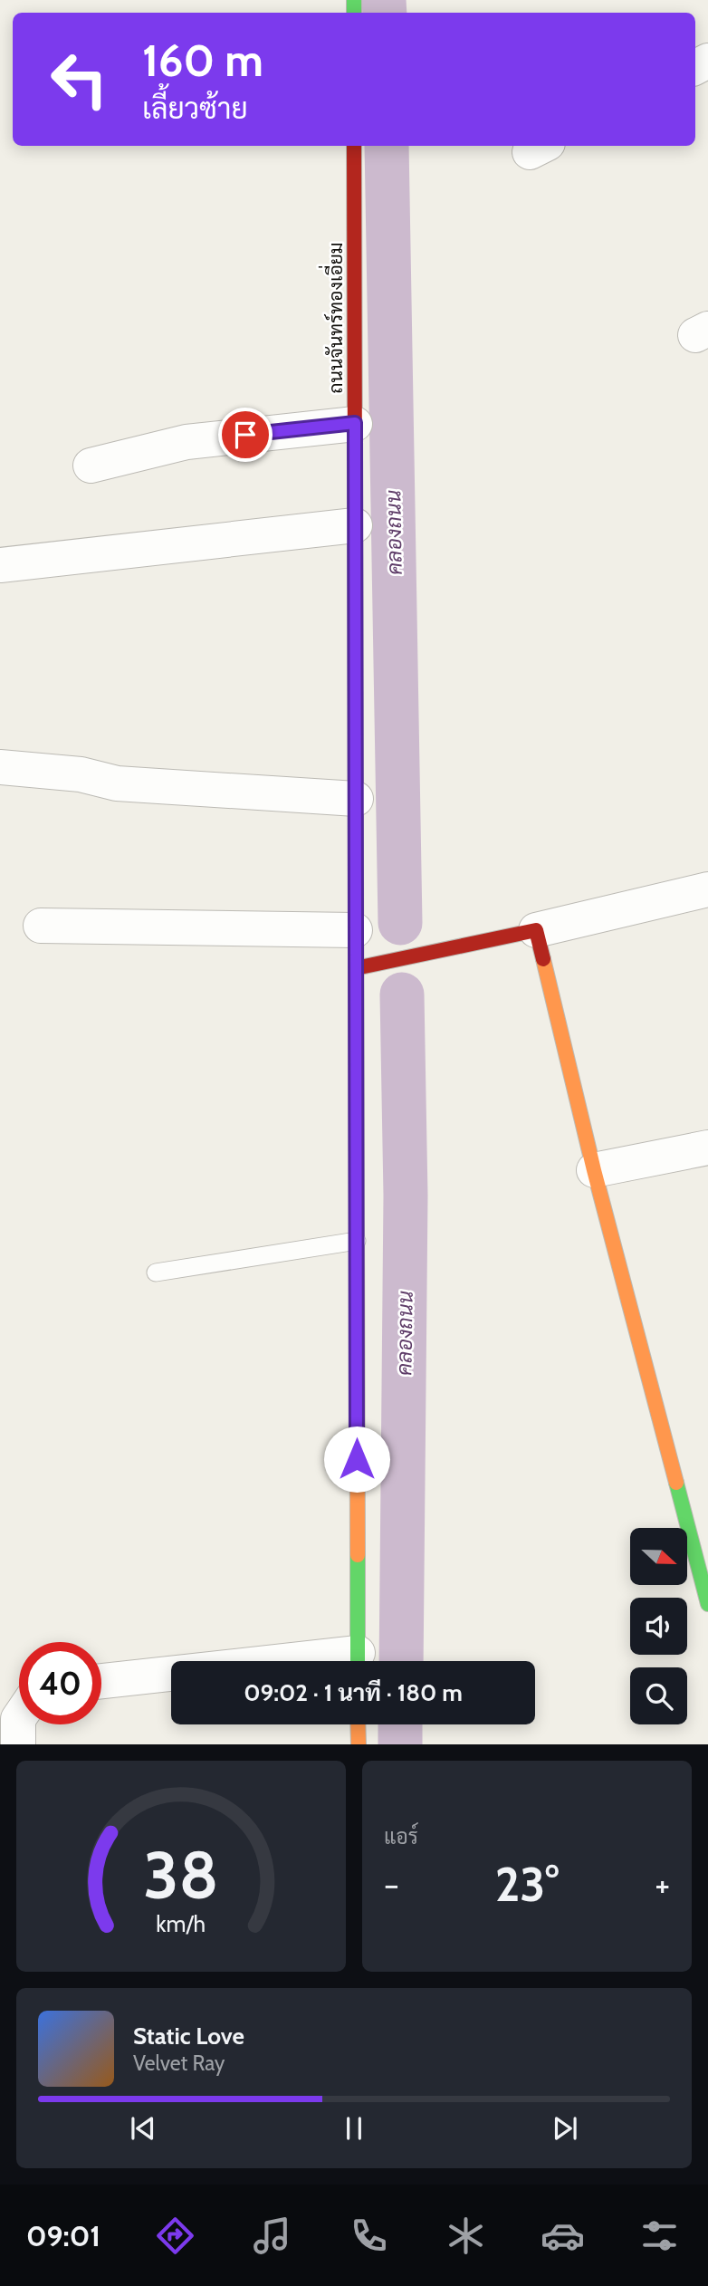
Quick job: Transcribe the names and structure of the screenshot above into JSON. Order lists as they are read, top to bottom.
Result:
{
  "streets": {
    "street": ["ถนนจันทร์ทองเอี่ยม"]
  },
  "water": ["คลองถนน"],
  "north": "right",
  "page": {
    "turn": ["160 m", "เลี้ยวซ้าย"],
    "limit": "40",
    "trip": "09:02 · 1 นาที · 180 m",
    "tile": "แอร์",
    "heat": ["−", "23°", "+"],
    "song": ["Static Love", "Velvet Ray"],
    "tabs": "09:01",
    "gauge": ["38", "km/h"]
  }
}
